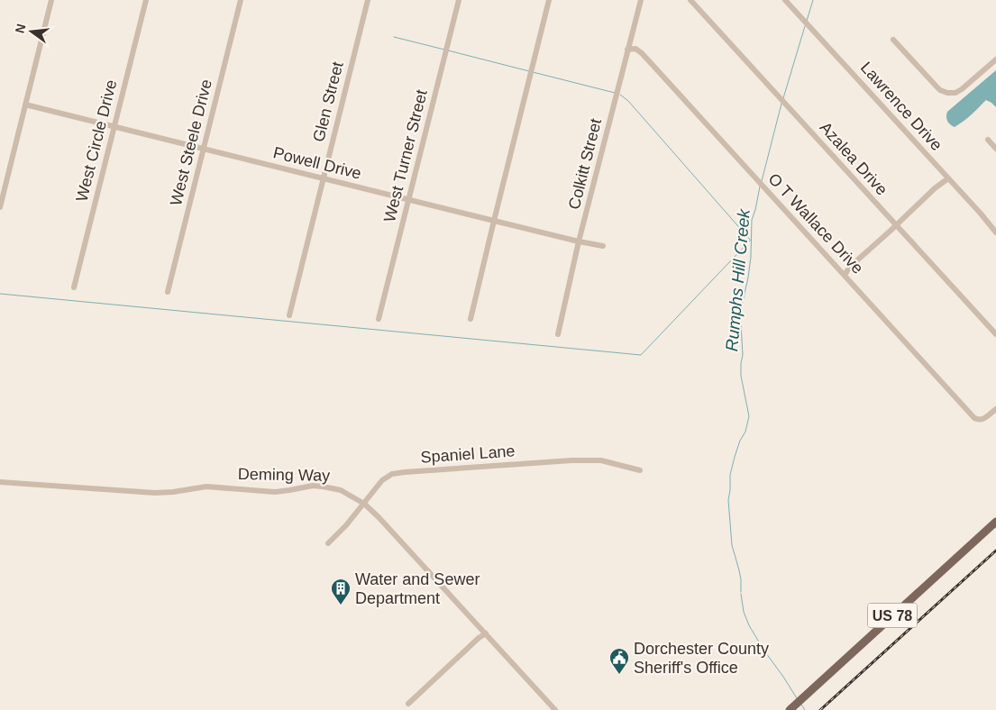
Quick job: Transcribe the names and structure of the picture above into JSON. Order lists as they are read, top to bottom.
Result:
{
  "streets": {
    "main road": ["US 78"],
    "street": [
      "Glen Street",
      "Lawrence Drive",
      "West Circle Drive",
      "West Steele Drive",
      "West Turner Street",
      "Azalea Drive",
      "Powell Drive",
      "Colkitt Street",
      "O T Wallace Drive",
      "Spaniel Lane",
      "Deming Way"
    ]
  },
  "crossings": [
    ["Glen Street", "Powell Drive"],
    ["West Circle Drive", "Powell Drive"],
    ["West Steele Drive", "Powell Drive"],
    ["West Turner Street", "Powell Drive"],
    ["Powell Drive", "Colkitt Street"],
    ["Colkitt Street", "O T Wallace Drive"],
    ["Spaniel Lane", "Deming Way"]
  ],
  "water": ["Rumphs Hill Creek"],
  "places": {
    "building": ["Water and Sewer Department"],
    "public building": ["Dorchester County Sheriff's Office"]
  },
  "north": "left"
}
